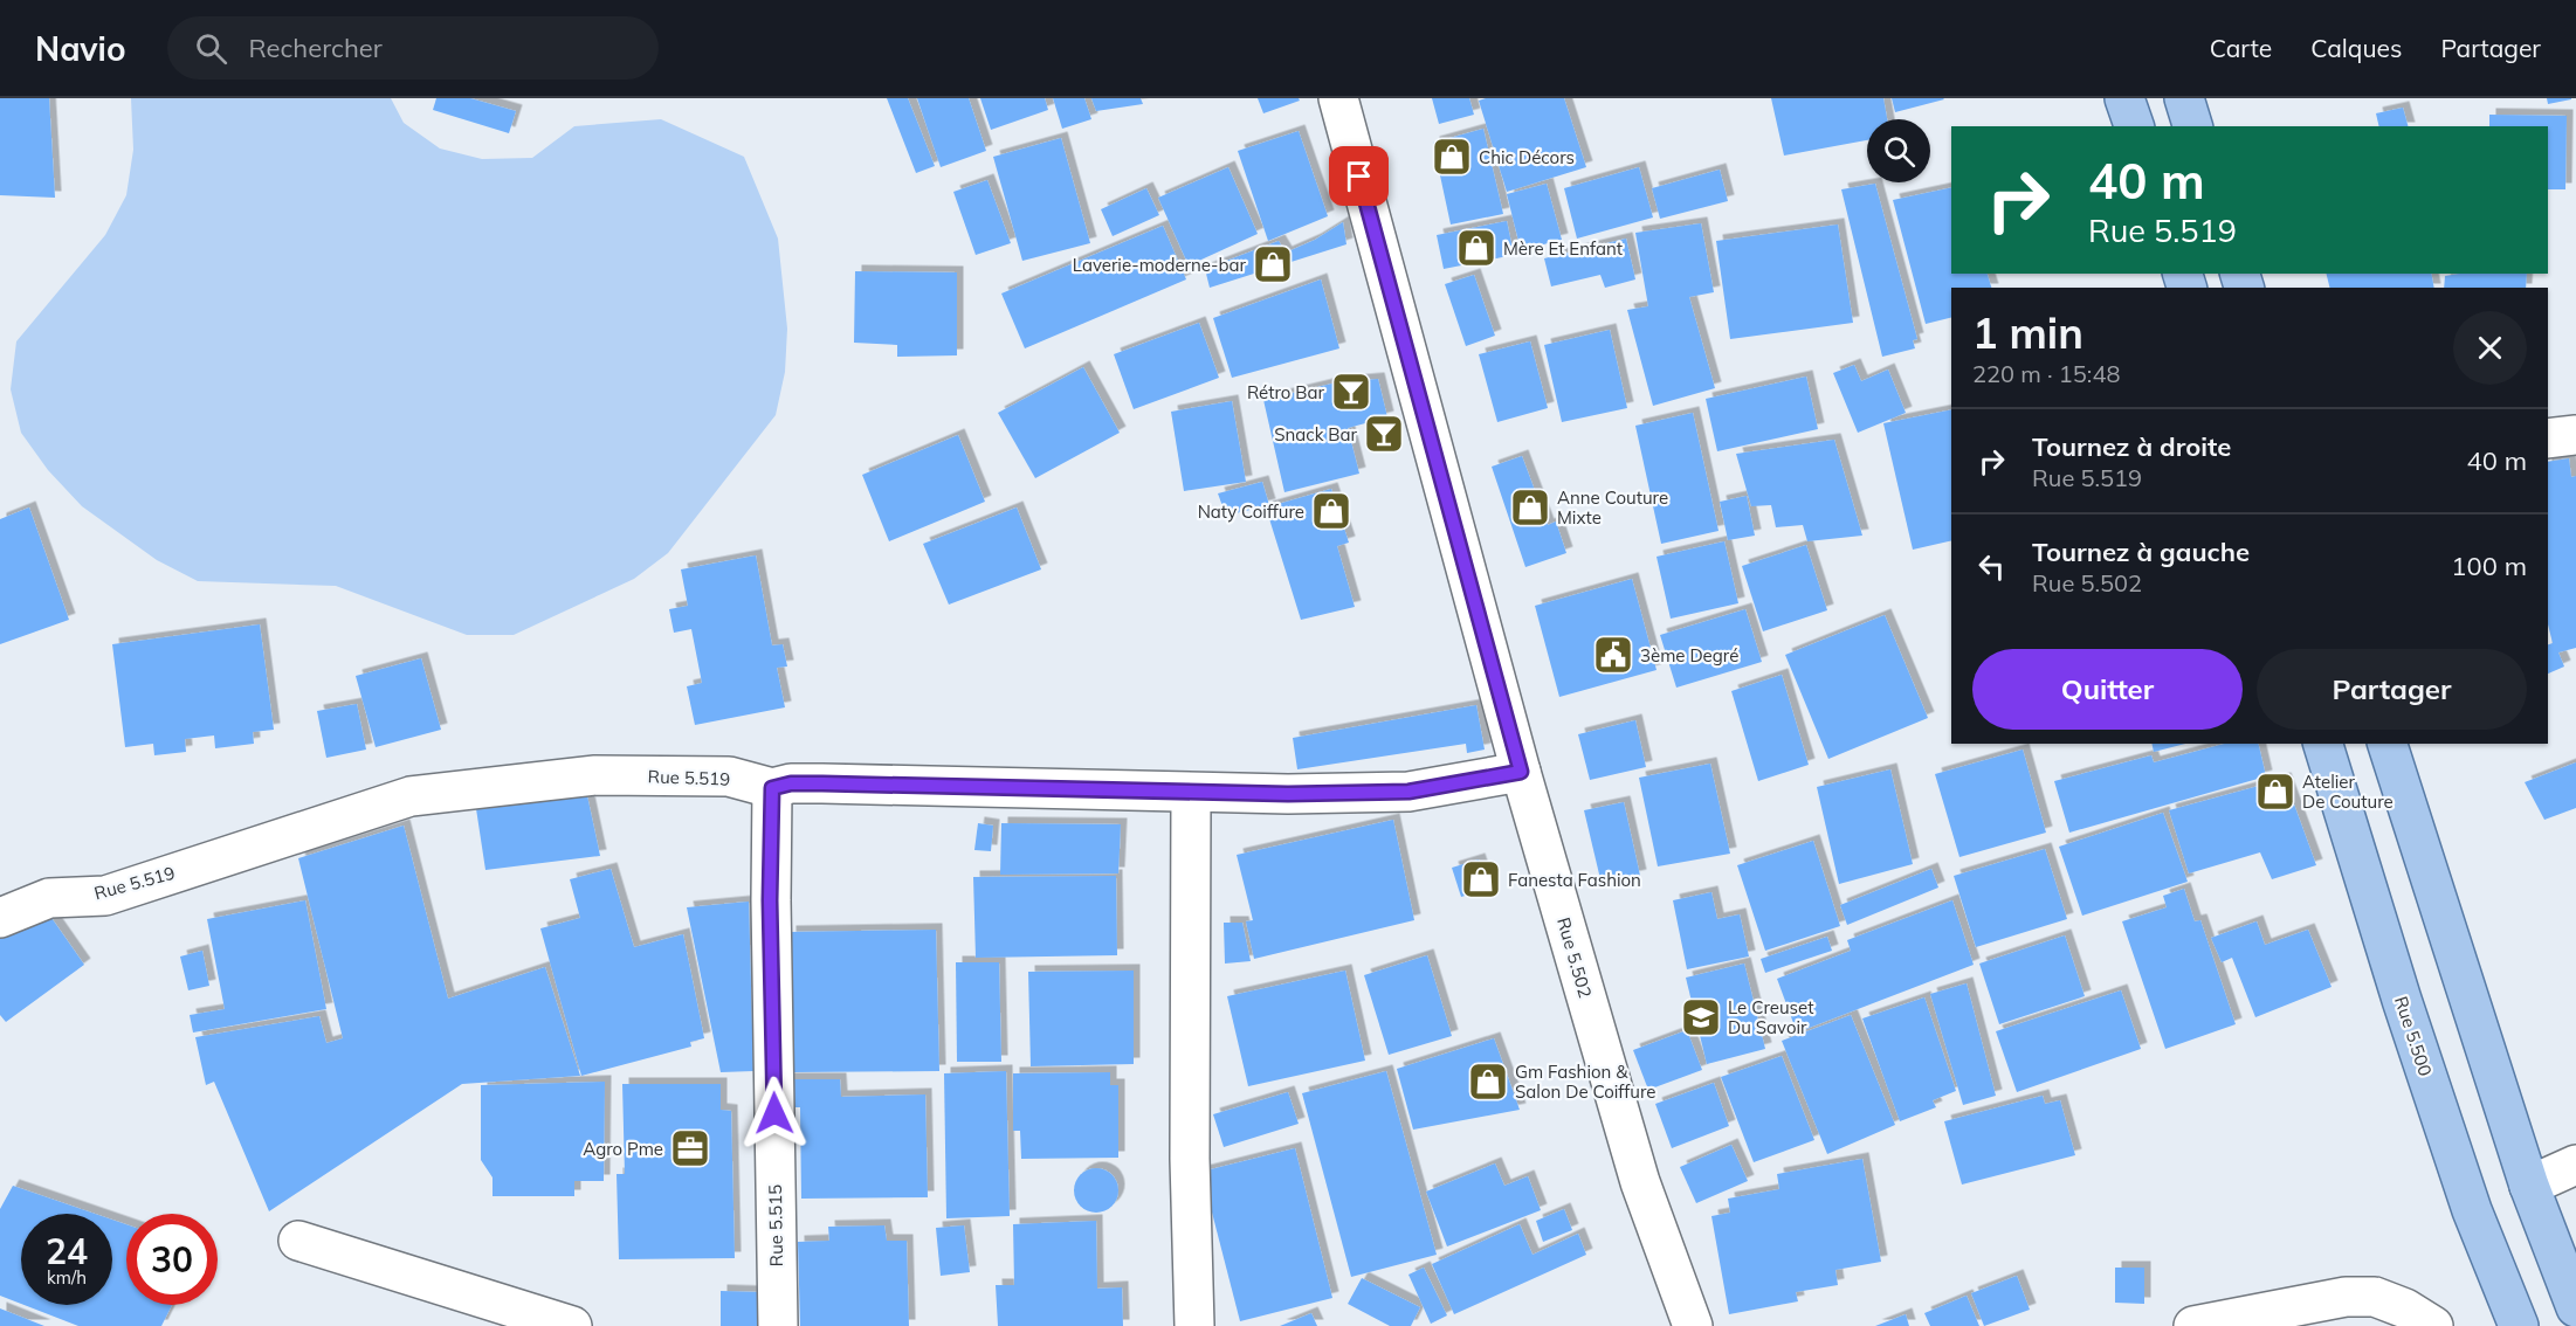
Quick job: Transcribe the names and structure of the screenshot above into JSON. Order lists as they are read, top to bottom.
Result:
{
  "streets": {
    "main road": ["Rue 5.500"],
    "street": ["Rue 5.519", "Rue 5.502", "Rue 5.515"]
  },
  "crossings": [
    ["Rue 5.519", "Rue 5.502"],
    ["Rue 5.519", "Rue 5.515"]
  ],
  "places": {
    "shop": [
      "Chic Décors",
      "Mère Et Enfant",
      "Laverie-moderne-bar",
      "Anne Couture Mixte",
      "Naty Coiffure",
      "Atelier De Couture",
      "Fanesta Fashion",
      "Gm Fashion & Salon De Coiffure"
    ],
    "bar": ["Rétro Bar", "Snack Bar"],
    "public building": ["3ème Degré"],
    "school or university": ["Le Creuset Du Savoir"],
    "office": ["Agro Pme"]
  },
  "page": {
    "header": "Navio",
    "search": "Rechercher",
    "nav": ["Carte", "Calques", "Partager"],
    "turn": ["40 m", "Rue 5.519"],
    "heading": ["1 min", "220 m · 15:48"],
    "list": [
      {
        "name": "Tournez à droite",
        "note": "Rue 5.519",
        "value": "40 m"
      },
      {
        "name": "Tournez à gauche",
        "note": "Rue 5.502",
        "value": "100 m"
      }
    ],
    "buttons": ["Quitter", "Partager"],
    "speed": "24 km/h",
    "limit": "30"
  }
}
